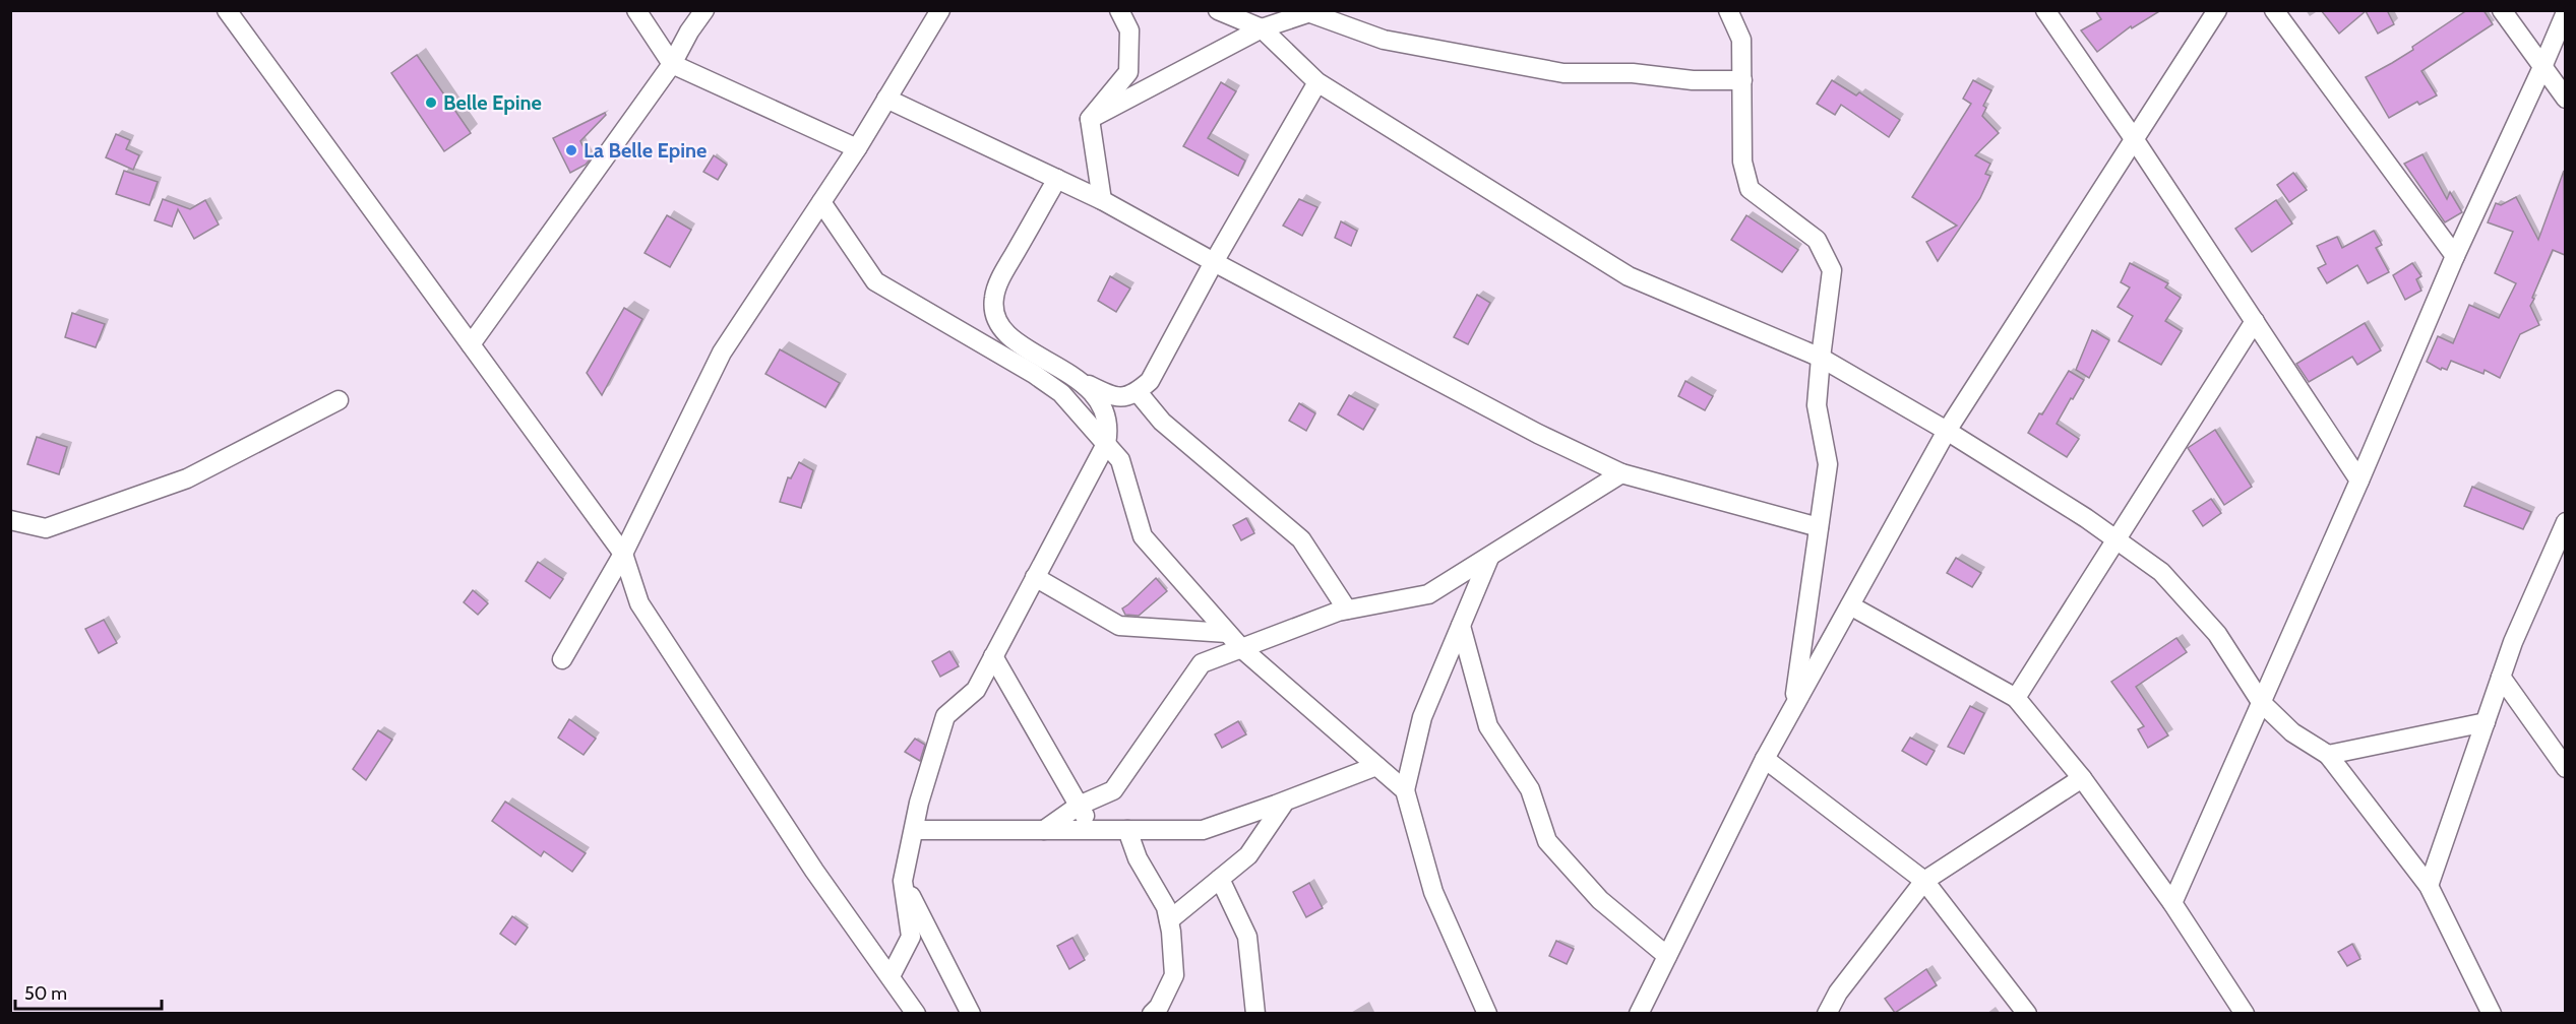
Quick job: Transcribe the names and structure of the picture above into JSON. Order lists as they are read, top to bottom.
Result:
{
  "places": ["Belle Epine", "La Belle Epine"],
  "scale_bar": "50 m"
}
